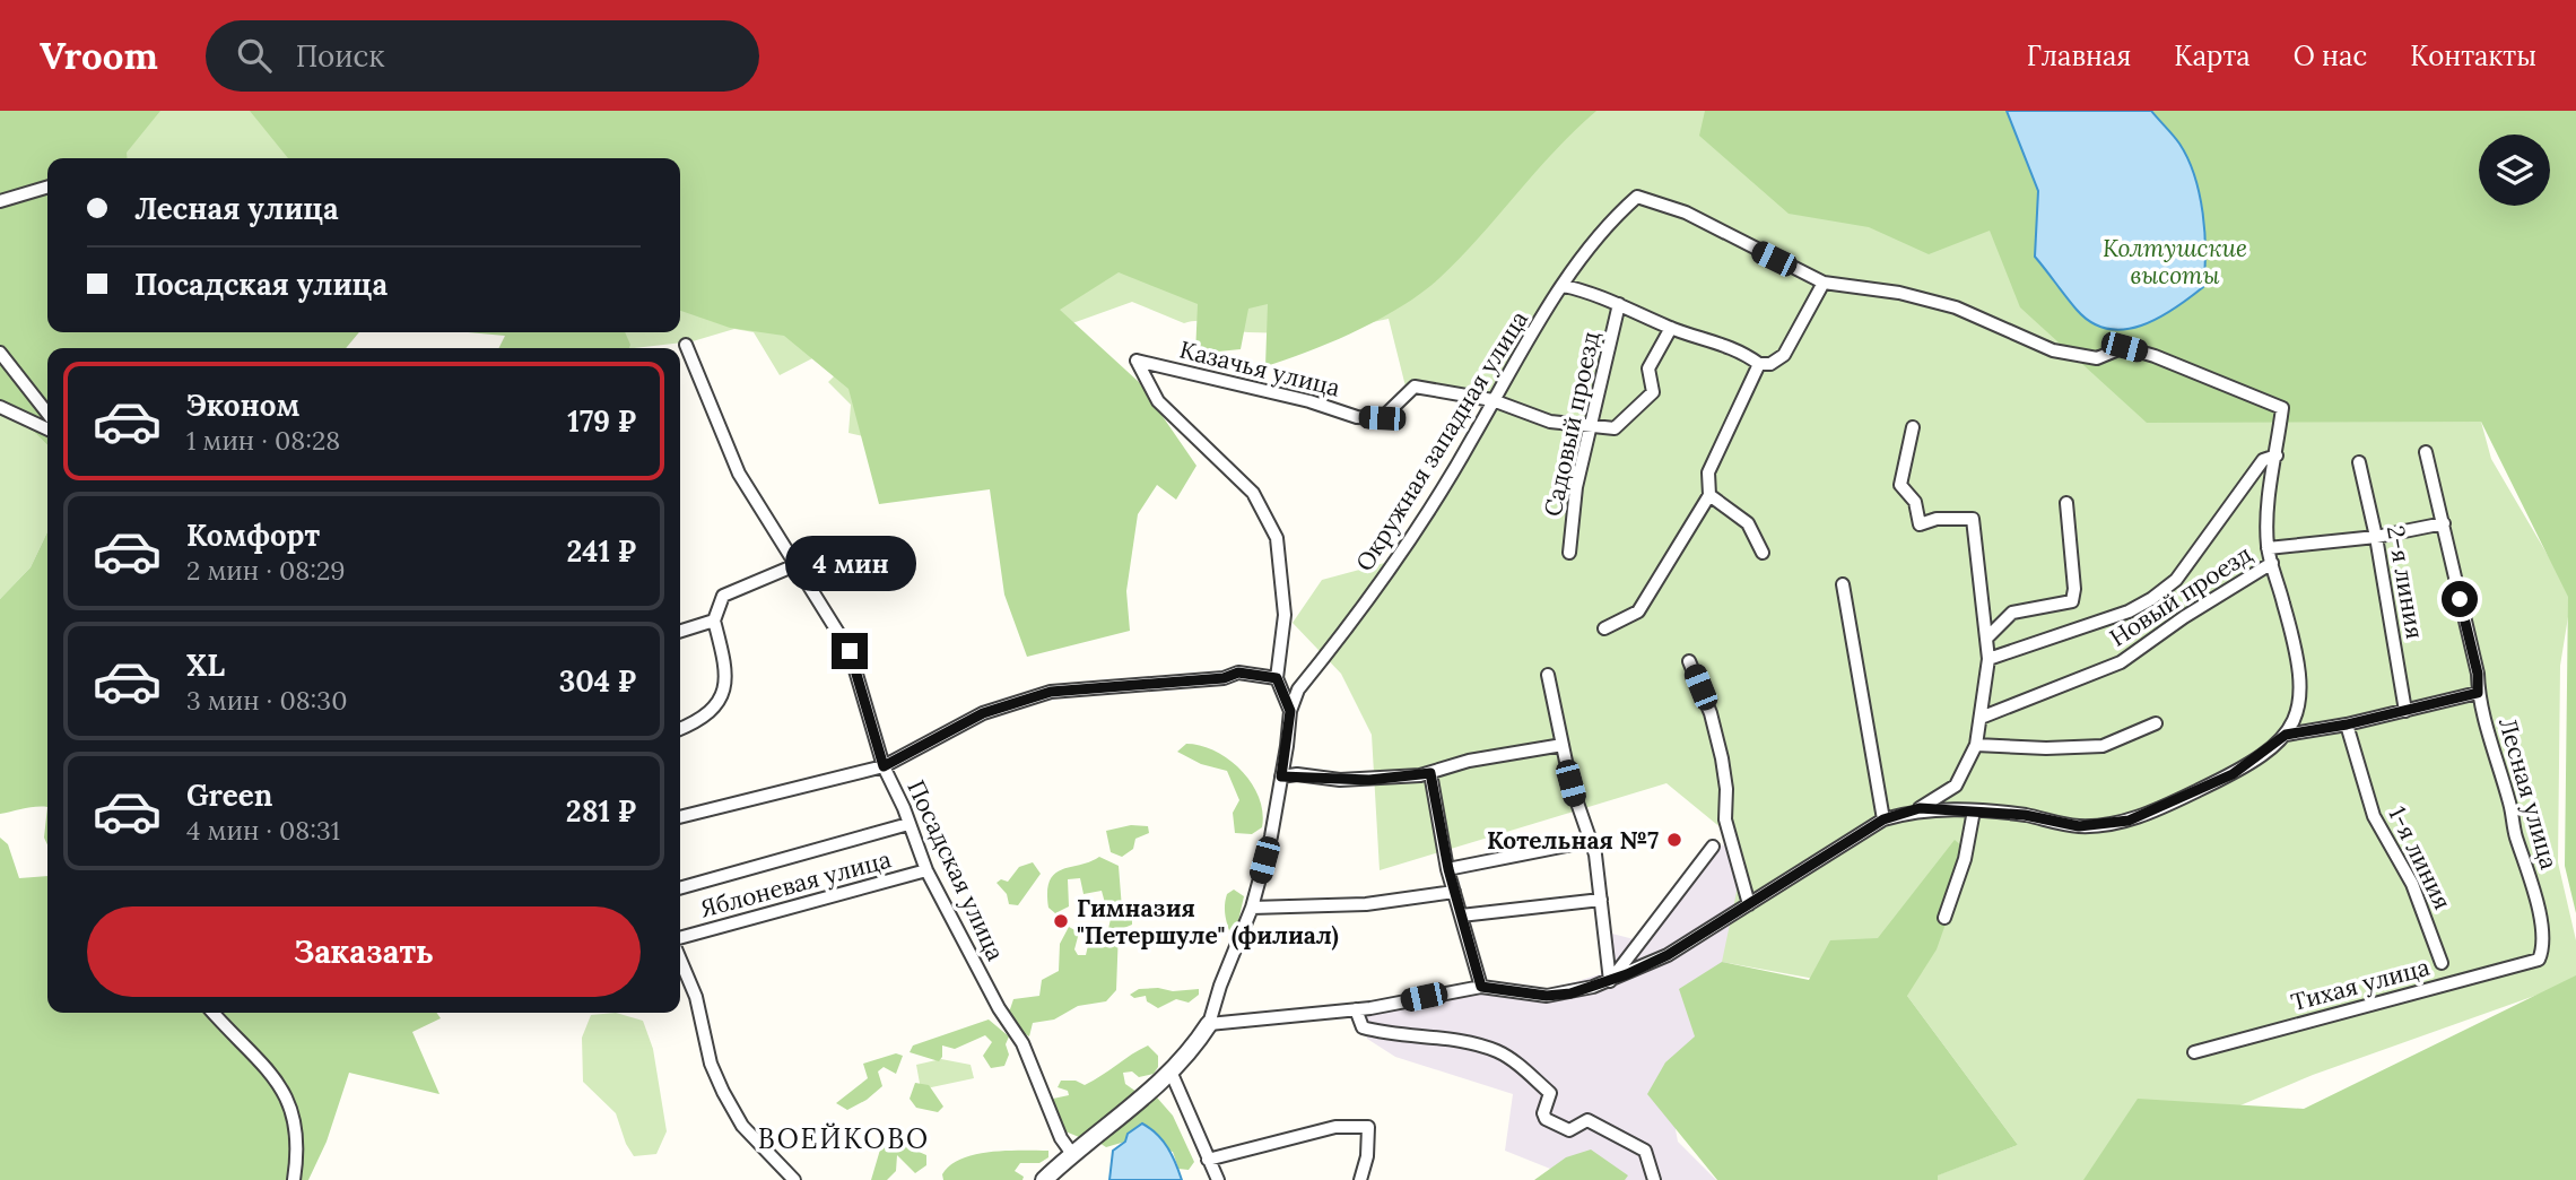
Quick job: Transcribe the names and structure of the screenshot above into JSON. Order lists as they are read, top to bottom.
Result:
{
  "streets": {
    "street": [
      "Казачья улица",
      "Садовый проезд",
      "Окружная западная улица",
      "2-я линия",
      "Новый проезд",
      "Лесная улица",
      "1-я линия",
      "Посадская улица",
      "Яблоневая улица",
      "Тихая улица"
    ]
  },
  "crossings": [
    ["Казачья улица", "Садовый проезд"],
    ["Казачья улица", "Окружная западная улица"],
    ["Лесная улица", "Тихая улица"],
    ["Посадская улица", "Яблоневая улица"]
  ],
  "districts": ["ВОЕЙКОВО"],
  "parks": ["Колтушские высоты"],
  "places": ["Котельная №7", "Гимназия \"Петершуле\" (филиал)"],
  "page": {
    "header": "Vroom",
    "search": "Поиск",
    "nav": [
      "Главная",
      "Карта",
      "О нас",
      "Контакты"
    ],
    "banner": ["Лесная улица", "Посадская улица"],
    "list": [
      {
        "name": "Эконом",
        "note": "1 мин · 08:28",
        "value": "179 ₽"
      },
      {
        "name": "Комфорт",
        "note": "2 мин · 08:29",
        "value": "241 ₽"
      },
      {
        "name": "XL",
        "note": "3 мин · 08:30",
        "value": "304 ₽"
      },
      {
        "name": "Green",
        "note": "4 мин · 08:31",
        "value": "281 ₽"
      }
    ],
    "bubble": "4 мин",
    "buttons": "Заказать"
  }
}
